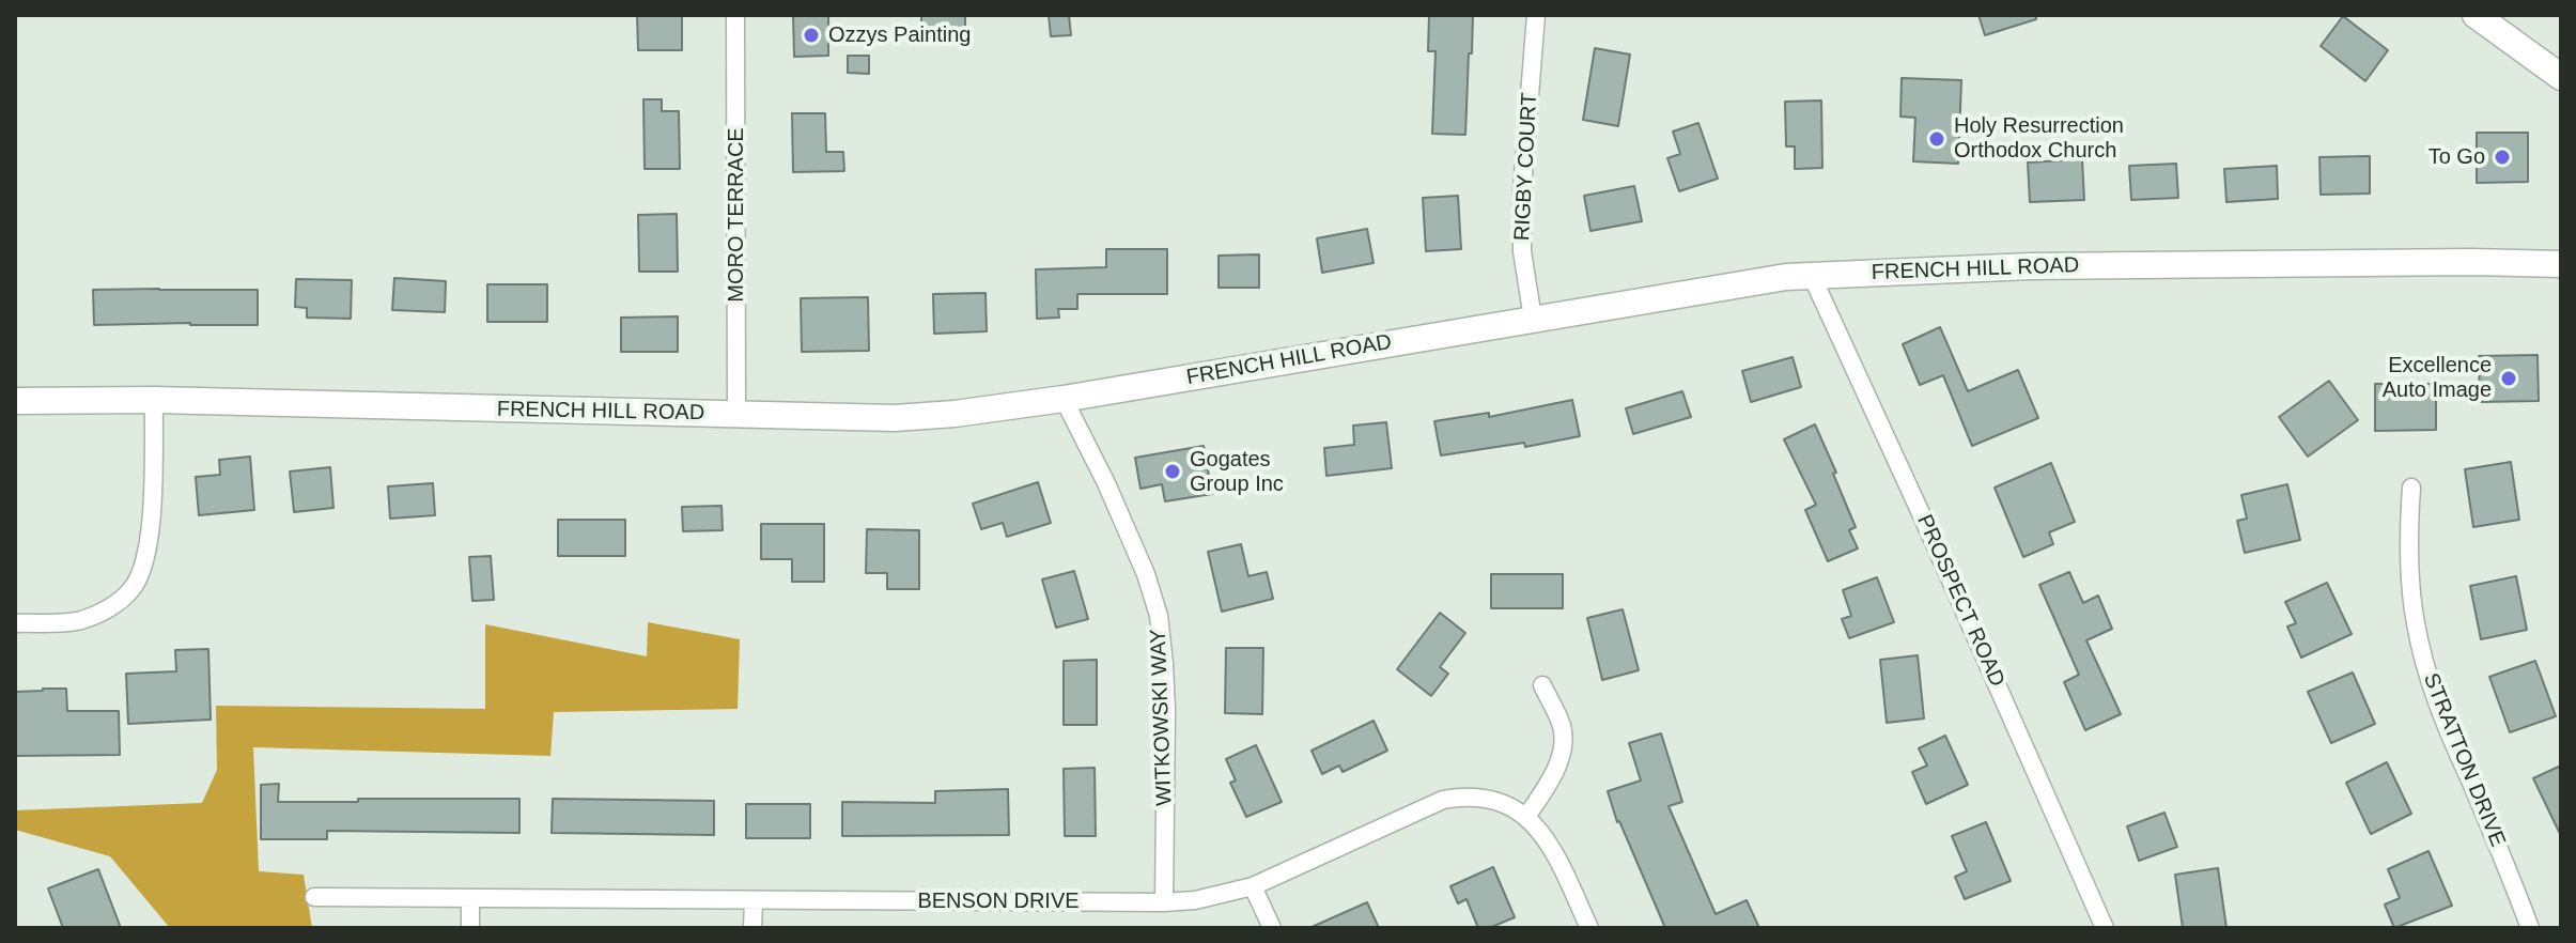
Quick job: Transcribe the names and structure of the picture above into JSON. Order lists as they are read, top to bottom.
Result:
{
  "streets": {
    "main road": ["FRENCH HILL ROAD"],
    "street": [
      "RIGBY COURT",
      "MORO TERRACE",
      "PROSPECT ROAD",
      "WITKOWSKI WAY",
      "STRATTON DRIVE",
      "BENSON DRIVE"
    ]
  },
  "crossings": [
    ["RIGBY COURT", "FRENCH HILL ROAD"],
    ["MORO TERRACE", "FRENCH HILL ROAD"],
    ["FRENCH HILL ROAD", "PROSPECT ROAD"],
    ["FRENCH HILL ROAD", "WITKOWSKI WAY"],
    ["WITKOWSKI WAY", "BENSON DRIVE"]
  ],
  "places": [
    "Ozzys Painting",
    "Holy Resurrection Orthodox Church",
    "To Go",
    "Excellence Auto Image",
    "Gogates Group Inc"
  ]
}
